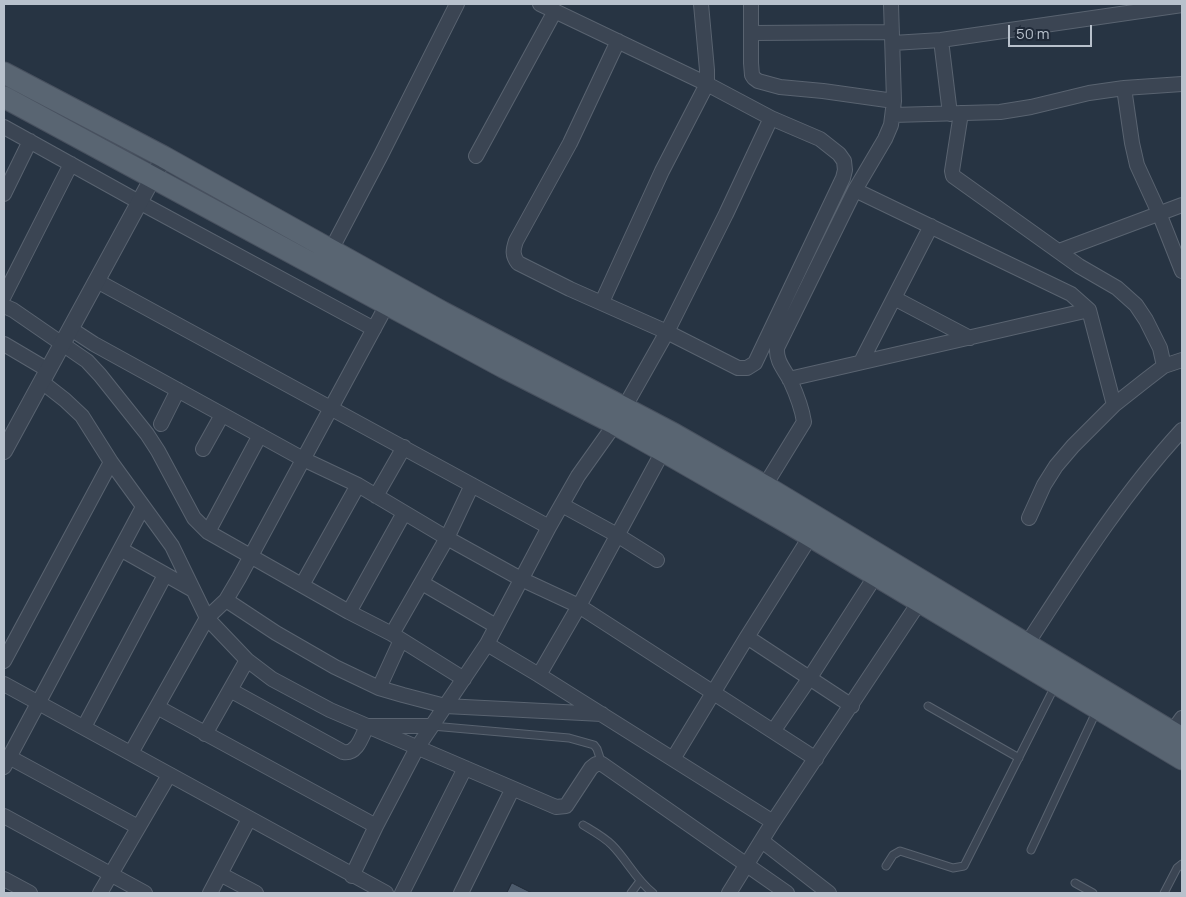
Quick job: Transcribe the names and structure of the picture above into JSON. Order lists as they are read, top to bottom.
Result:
{
  "scale_bar": "50 m"
}
